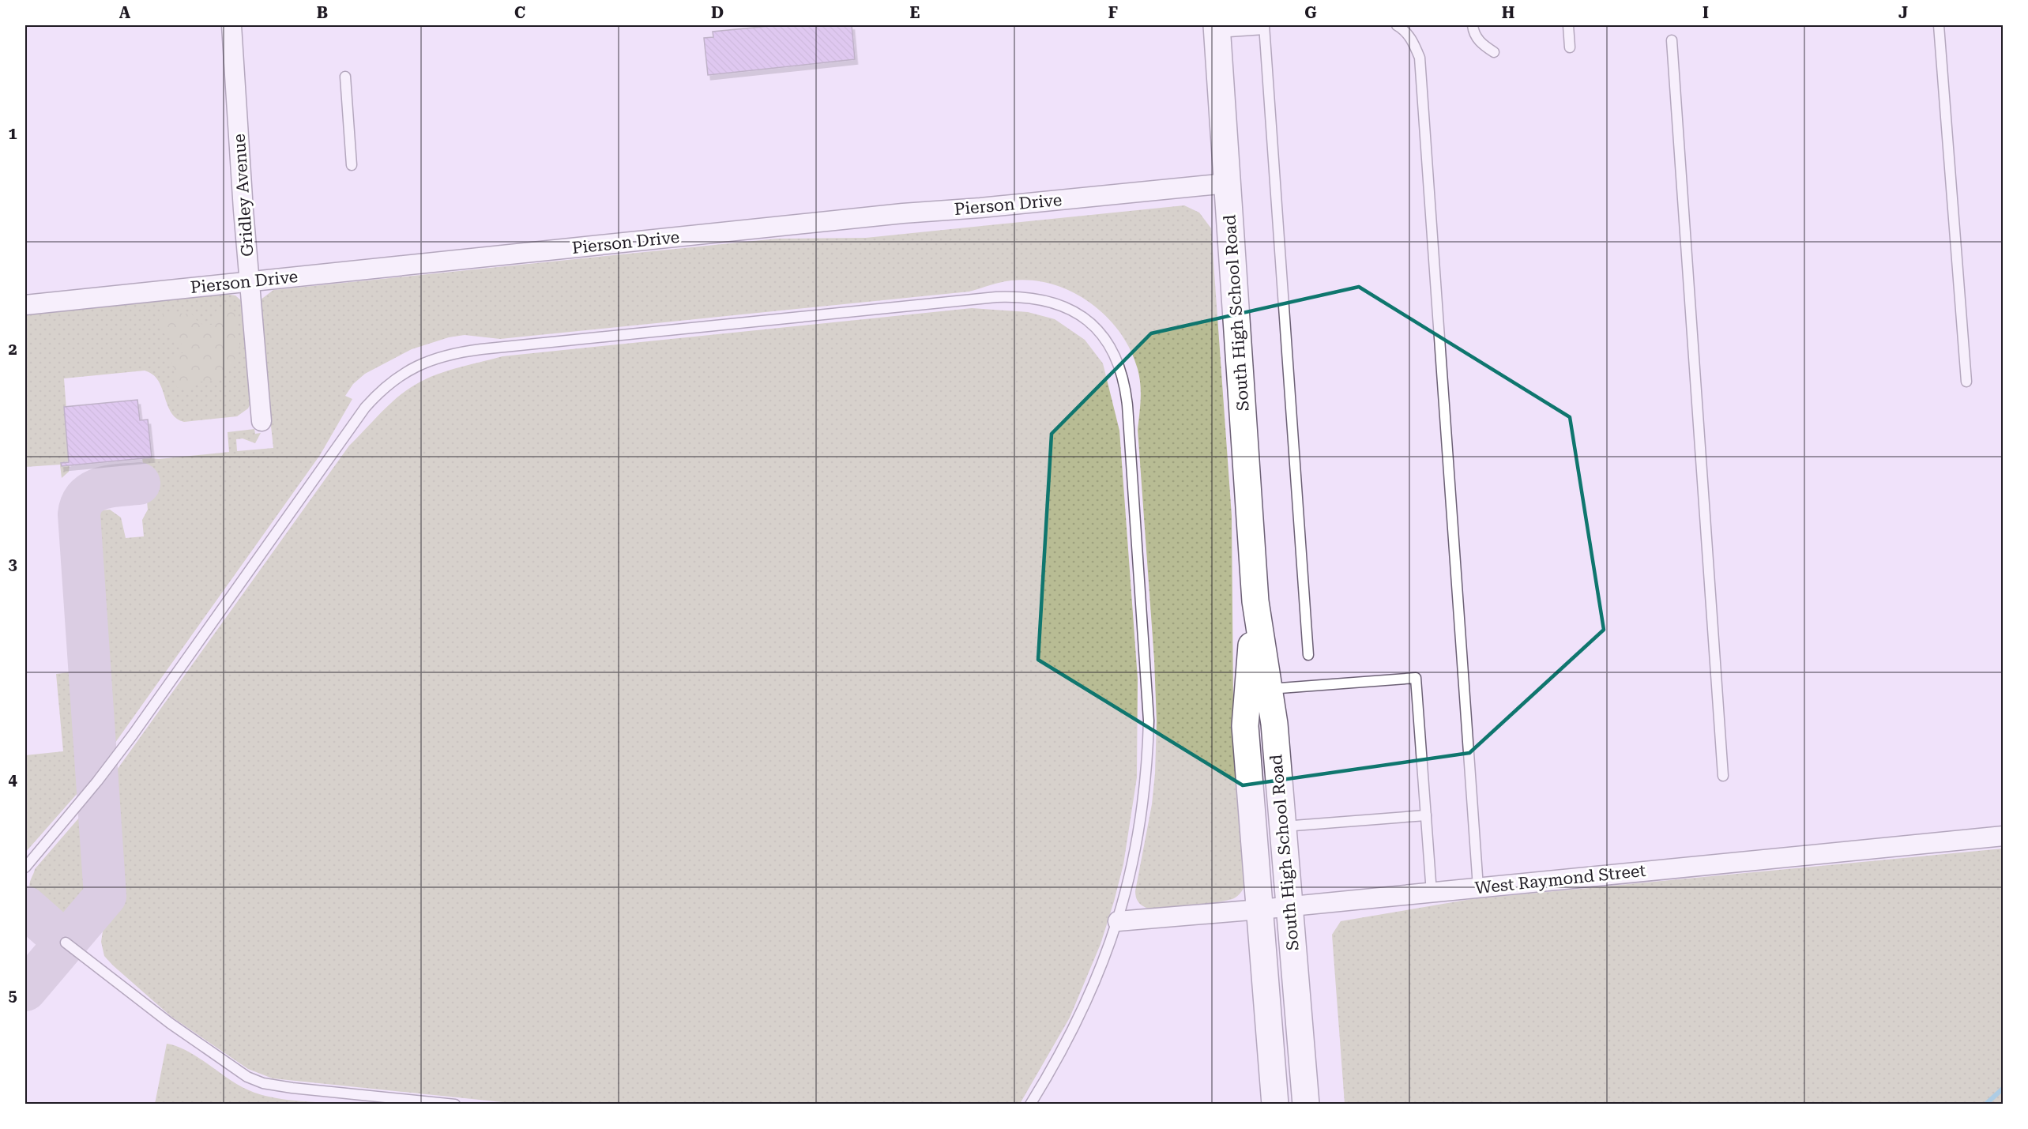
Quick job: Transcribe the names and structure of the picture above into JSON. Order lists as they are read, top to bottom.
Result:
{
  "streets": {
    "street": [
      "Gridley Avenue",
      "Pierson Drive",
      "South High School Road",
      "West Raymond Street"
    ]
  },
  "crossings": [
    ["Gridley Avenue", "Pierson Drive"],
    ["Pierson Drive", "South High School Road"],
    ["South High School Road", "West Raymond Street"]
  ],
  "grid": {
    "columns": [
      "A",
      "B",
      "C",
      "D",
      "E",
      "F",
      "G",
      "H",
      "I",
      "J"
    ],
    "rows": [
      "1",
      "2",
      "3",
      "4",
      "5"
    ]
  }
}
